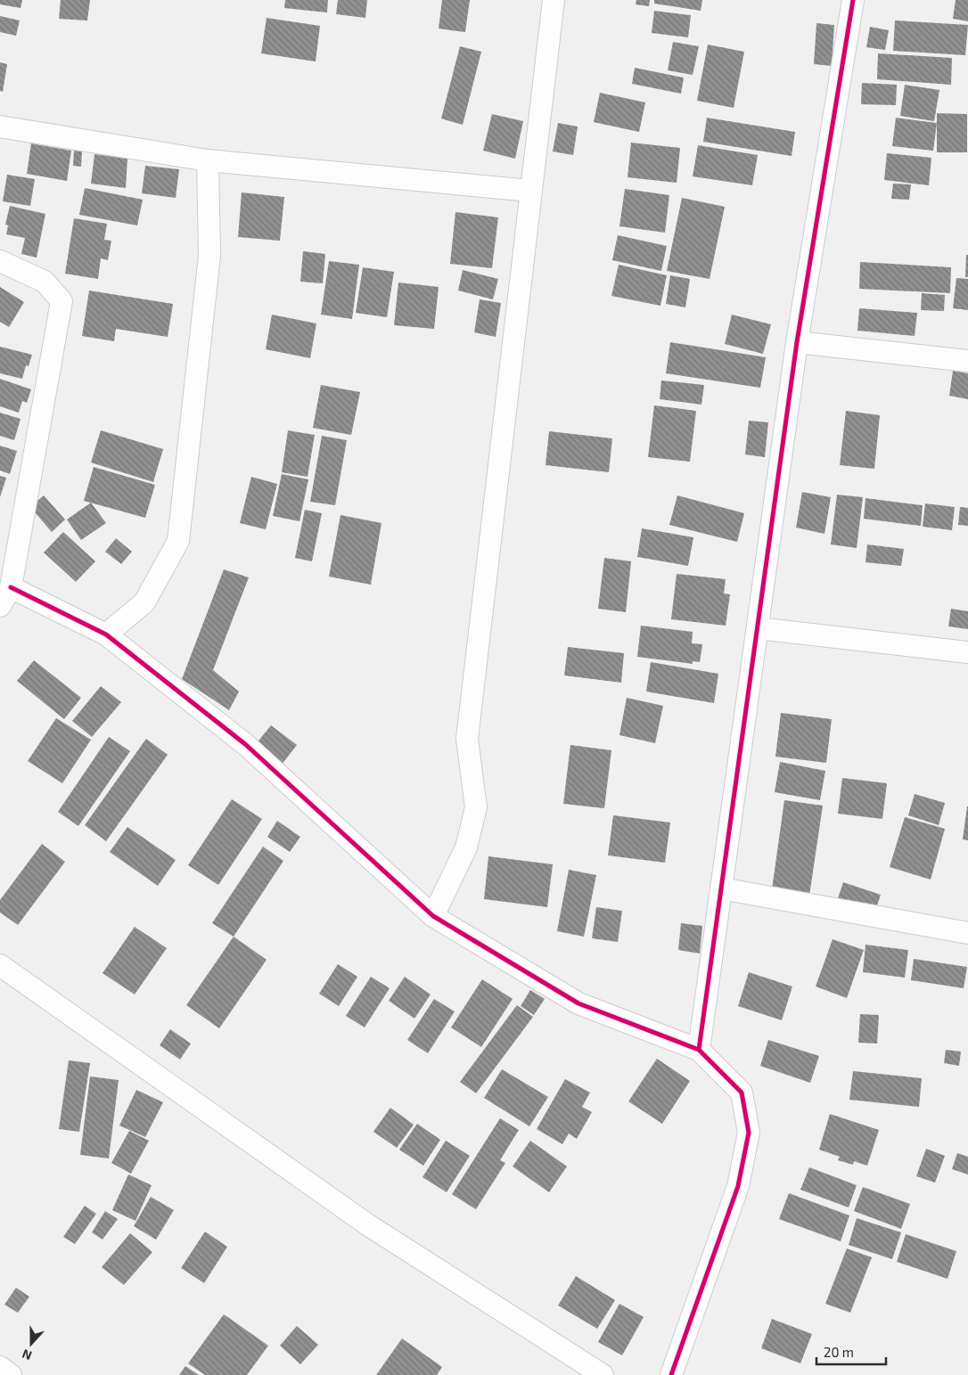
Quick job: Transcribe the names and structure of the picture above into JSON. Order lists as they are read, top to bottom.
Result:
{
  "scale_bar": "20 m",
  "north": "bottom"
}
